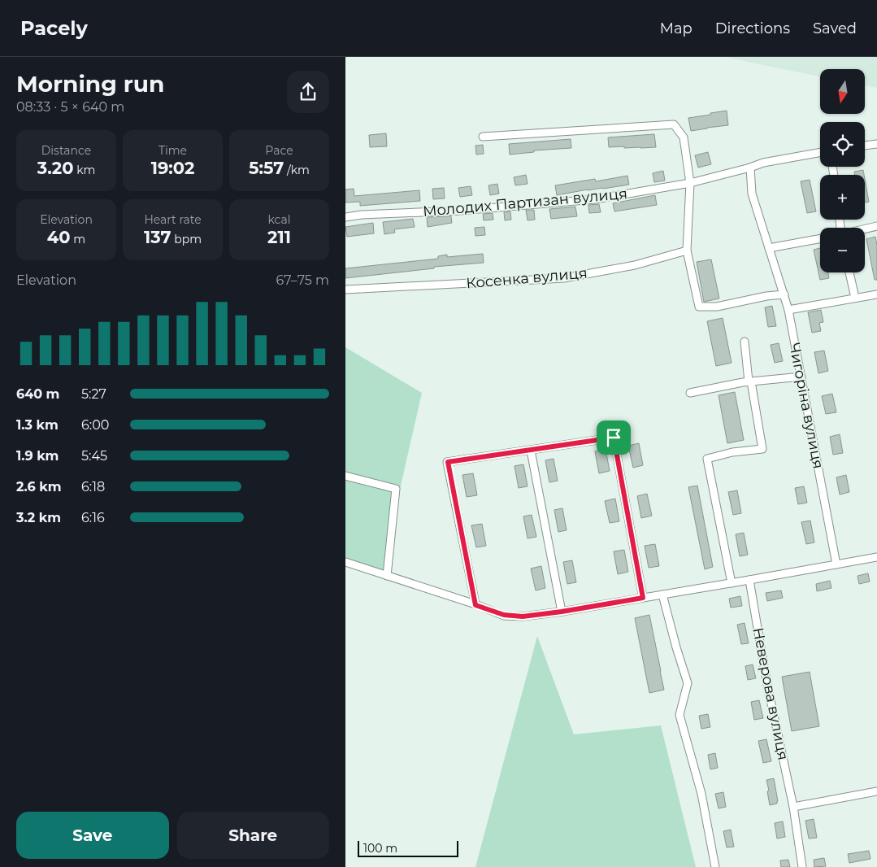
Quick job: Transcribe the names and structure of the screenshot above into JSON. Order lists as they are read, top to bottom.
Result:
{
  "streets": {
    "street": [
      "Молодих Партизан вулиця",
      "Косенка вулиця",
      "Чигоріна вулиця",
      "Неверова вулиця"
    ]
  },
  "crossings": [
    ["Молодих Партизан вулиця", "Чигоріна вулиця"]
  ],
  "scale_bar": "100 m",
  "north": "bottom",
  "page": {
    "header": "Pacely",
    "nav": ["Map", "Directions", "Saved"],
    "heading": ["Morning run", "08:33 · 5 × 640 m"],
    "map_buttons": ["+", "−"],
    "stats": [
      ["Distance", "3.20 km"],
      ["Time", "19:02"],
      ["Pace", "5:57 /km"],
      ["Elevation", "40 m"],
      ["Heart rate", "137 bpm"],
      ["kcal", "211"]
    ],
    "chart": ["Elevation", "67–75 m"],
    "list": [
      {
        "name": "640 m",
        "note": "5:27"
      },
      {
        "name": "1.3 km",
        "note": "6:00"
      },
      {
        "name": "1.9 km",
        "note": "5:45"
      },
      {
        "name": "2.6 km",
        "note": "6:18"
      },
      {
        "name": "3.2 km",
        "note": "6:16"
      }
    ],
    "buttons": ["Save", "Share"],
    "scale": "100 m"
  }
}
